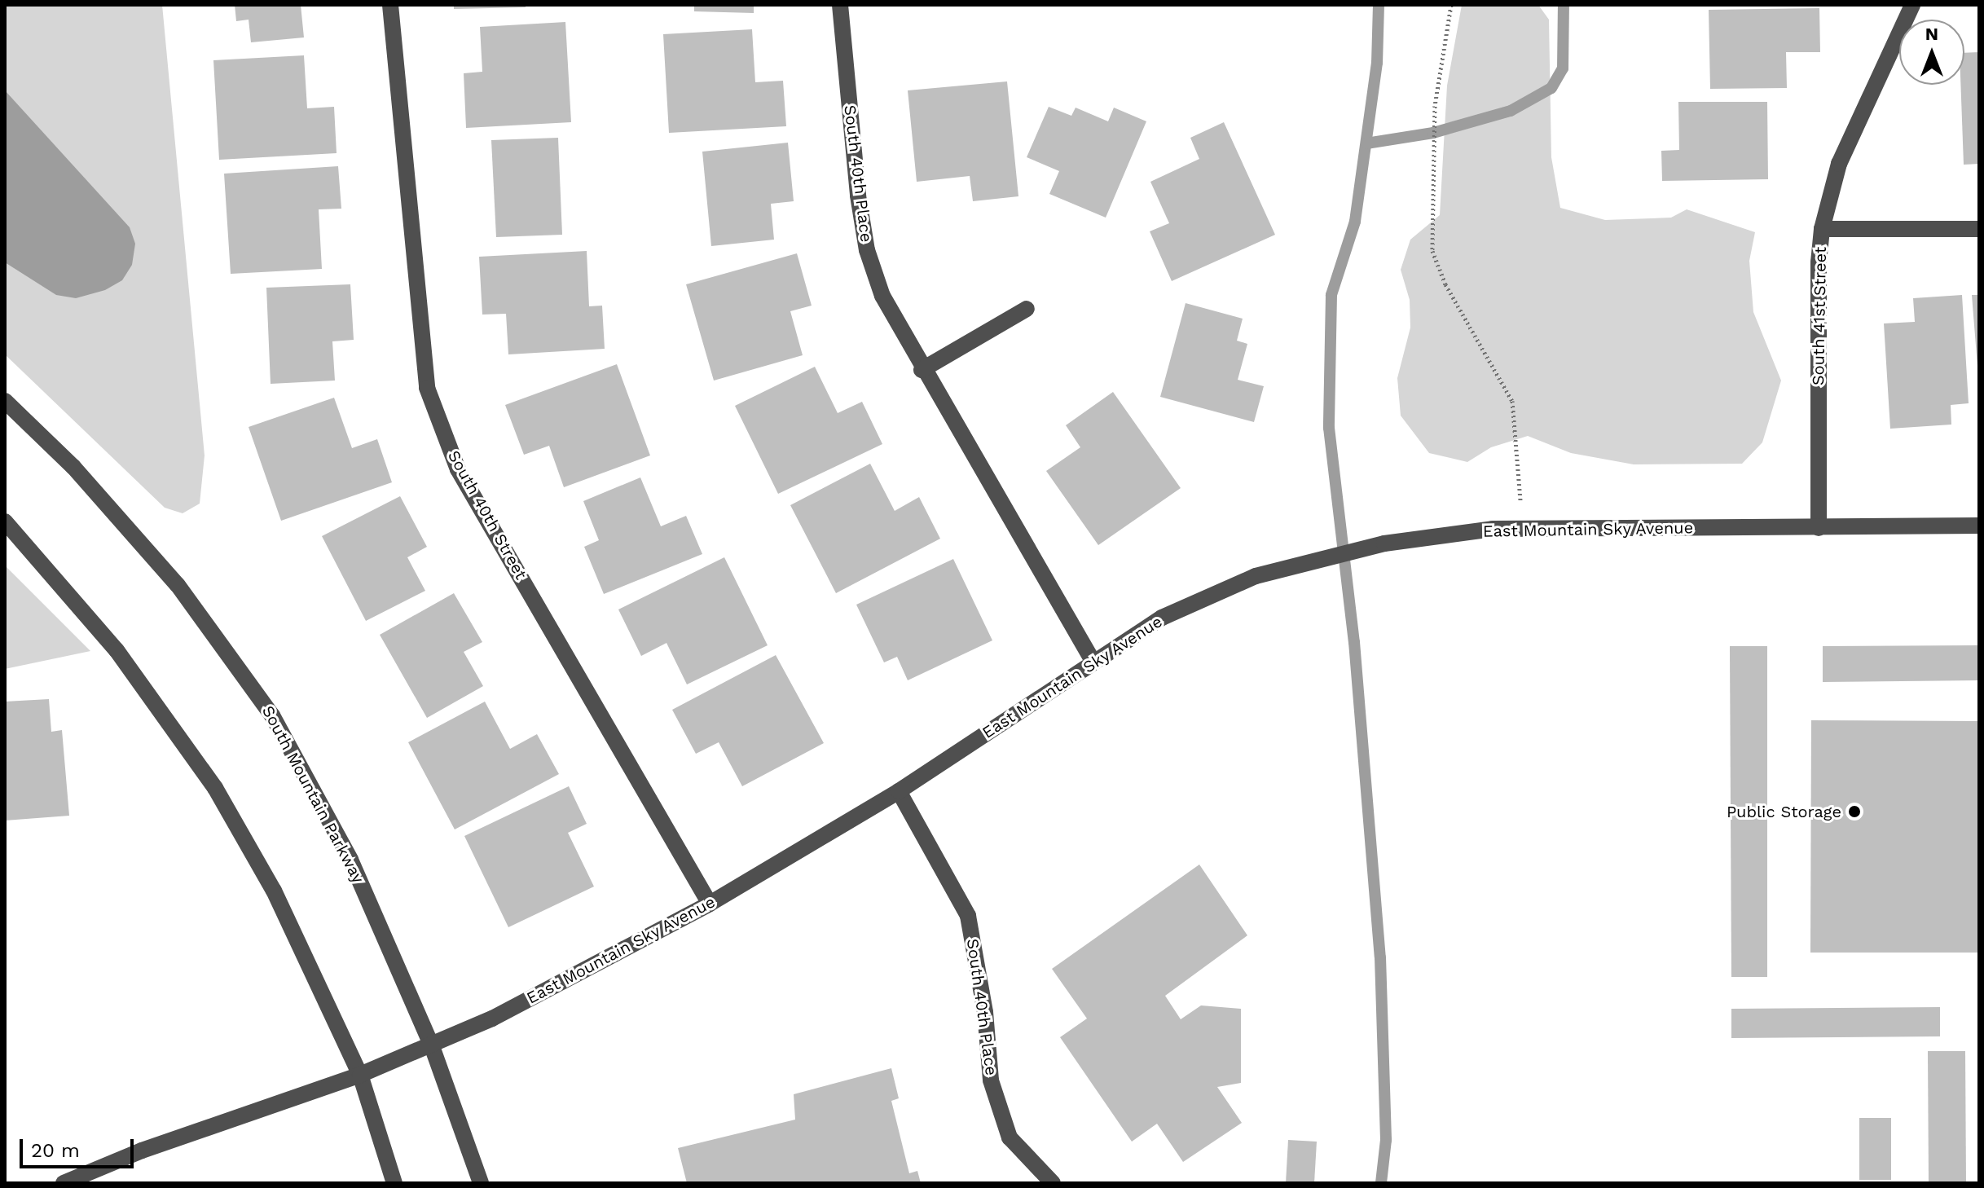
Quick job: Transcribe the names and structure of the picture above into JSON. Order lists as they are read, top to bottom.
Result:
{
  "streets": {
    "street": [
      "South 40th Place",
      "South 41st Street",
      "South 40th Street",
      "East Mountain Sky Avenue",
      "South Mountain Parkway"
    ]
  },
  "crossings": [
    ["South 40th Place", "East Mountain Sky Avenue"],
    ["South 41st Street", "East Mountain Sky Avenue"],
    ["South 40th Street", "East Mountain Sky Avenue"],
    ["East Mountain Sky Avenue", "South Mountain Parkway"]
  ],
  "places": ["Public Storage"],
  "scale_bar": "20 m",
  "north": "top"
}
